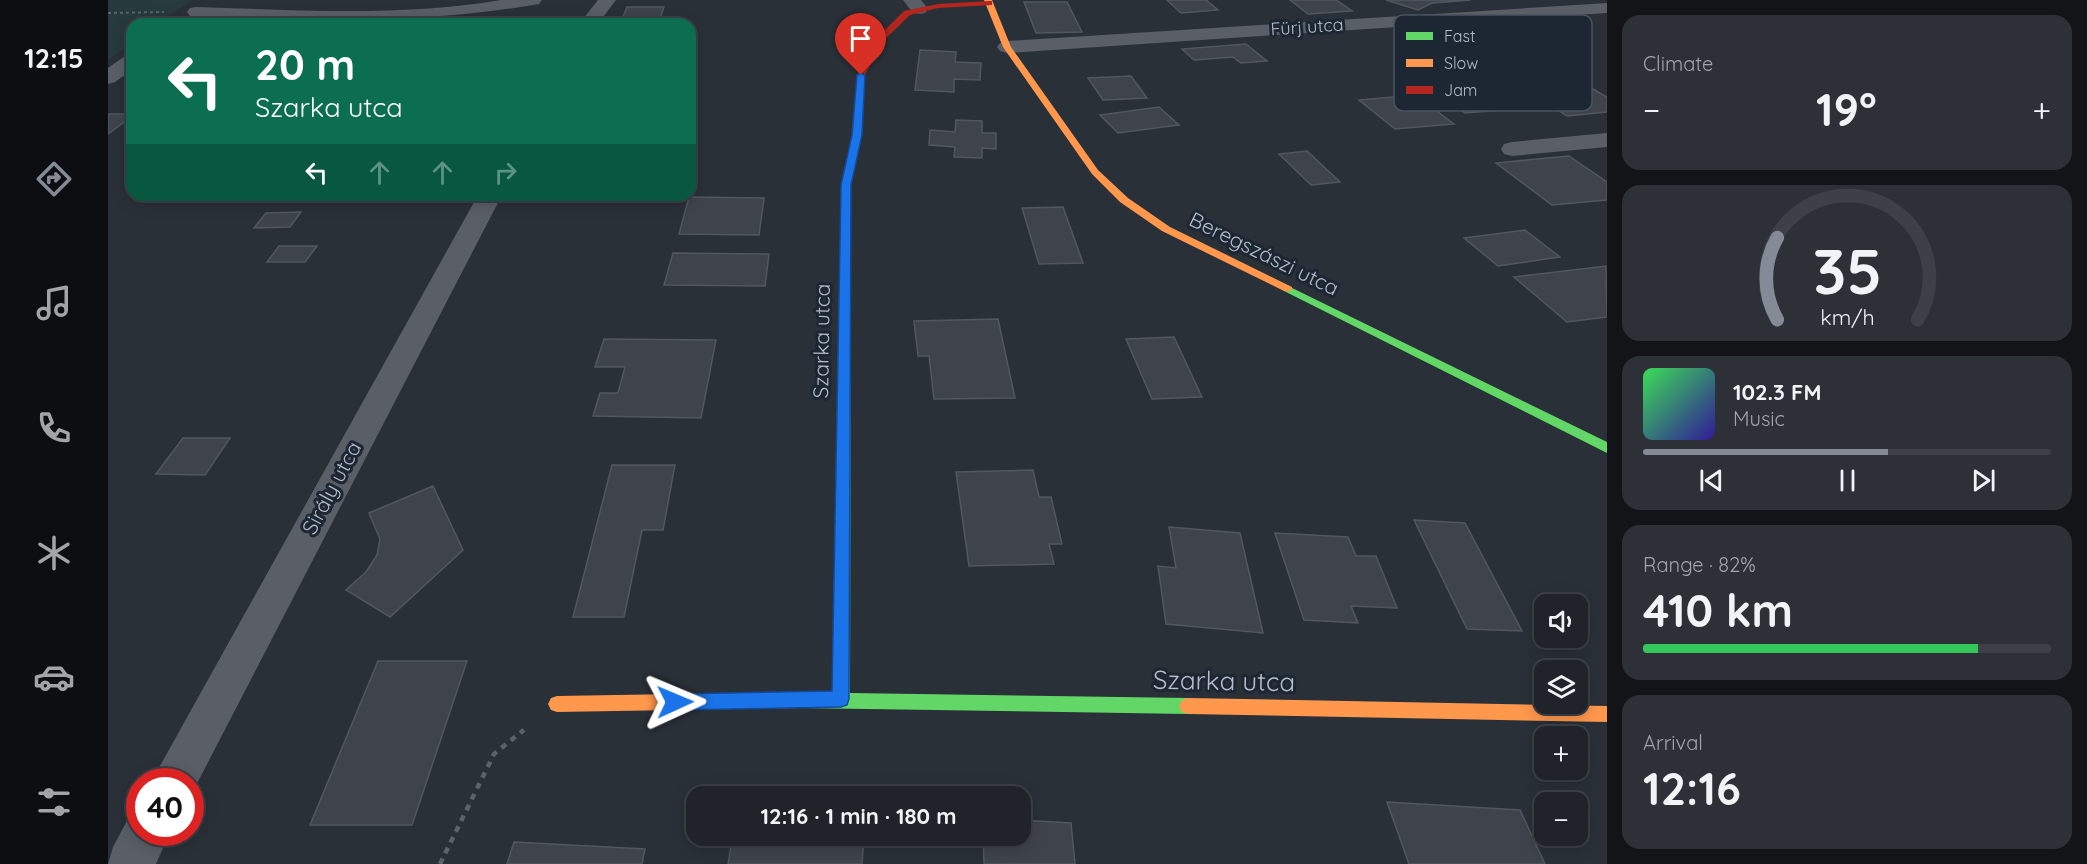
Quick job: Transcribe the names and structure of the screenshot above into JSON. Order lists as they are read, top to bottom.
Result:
{
  "streets": {
    "street": [
      "Fürj utca",
      "Beregszászi utca",
      "Szarka utca",
      "Sirály utca"
    ]
  },
  "crossings": [
    ["Fürj utca", "Beregszászi utca"],
    ["Beregszászi utca", "Szarka utca"]
  ],
  "legend": ["Fast", "Slow", "Jam"],
  "page": {
    "tabs": "12:15",
    "tile": [
      "Climate",
      ["Range · 82%", "410 km"],
      ["Arrival", "12:16"]
    ],
    "turn": ["20 m", "Szarka utca"],
    "heat": ["−", "19°", "+"],
    "song": ["102.3 FM", "Music"],
    "map_buttons": ["+", "−"],
    "limit": "40",
    "trip": "12:16 · 1 min · 180 m",
    "gauge": ["35", "km/h"]
  }
}
